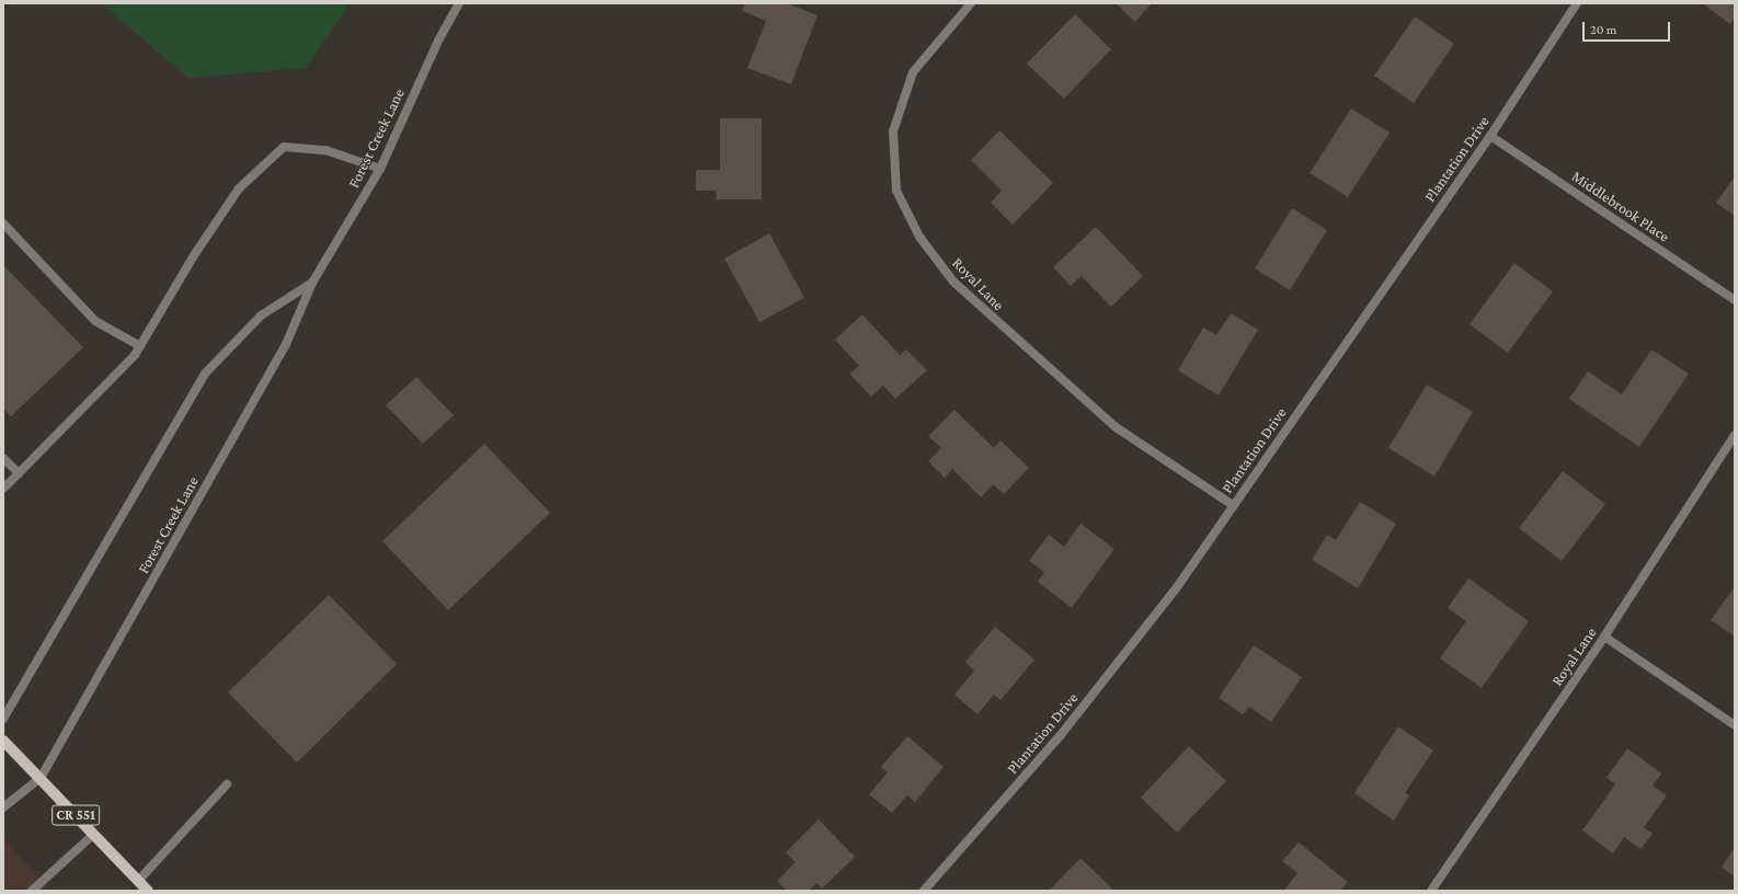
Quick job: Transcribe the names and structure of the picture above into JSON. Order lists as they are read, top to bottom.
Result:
{
  "streets": {
    "main road": ["CR 551"],
    "street": [
      "Forest Creek Lane",
      "Plantation Drive",
      "Middlebrook Place",
      "Royal Lane"
    ]
  },
  "crossings": [
    ["Forest Creek Lane", "CR 551"],
    ["Plantation Drive", "Middlebrook Place"],
    ["Plantation Drive", "Royal Lane"]
  ],
  "scale_bar": "20 m"
}
